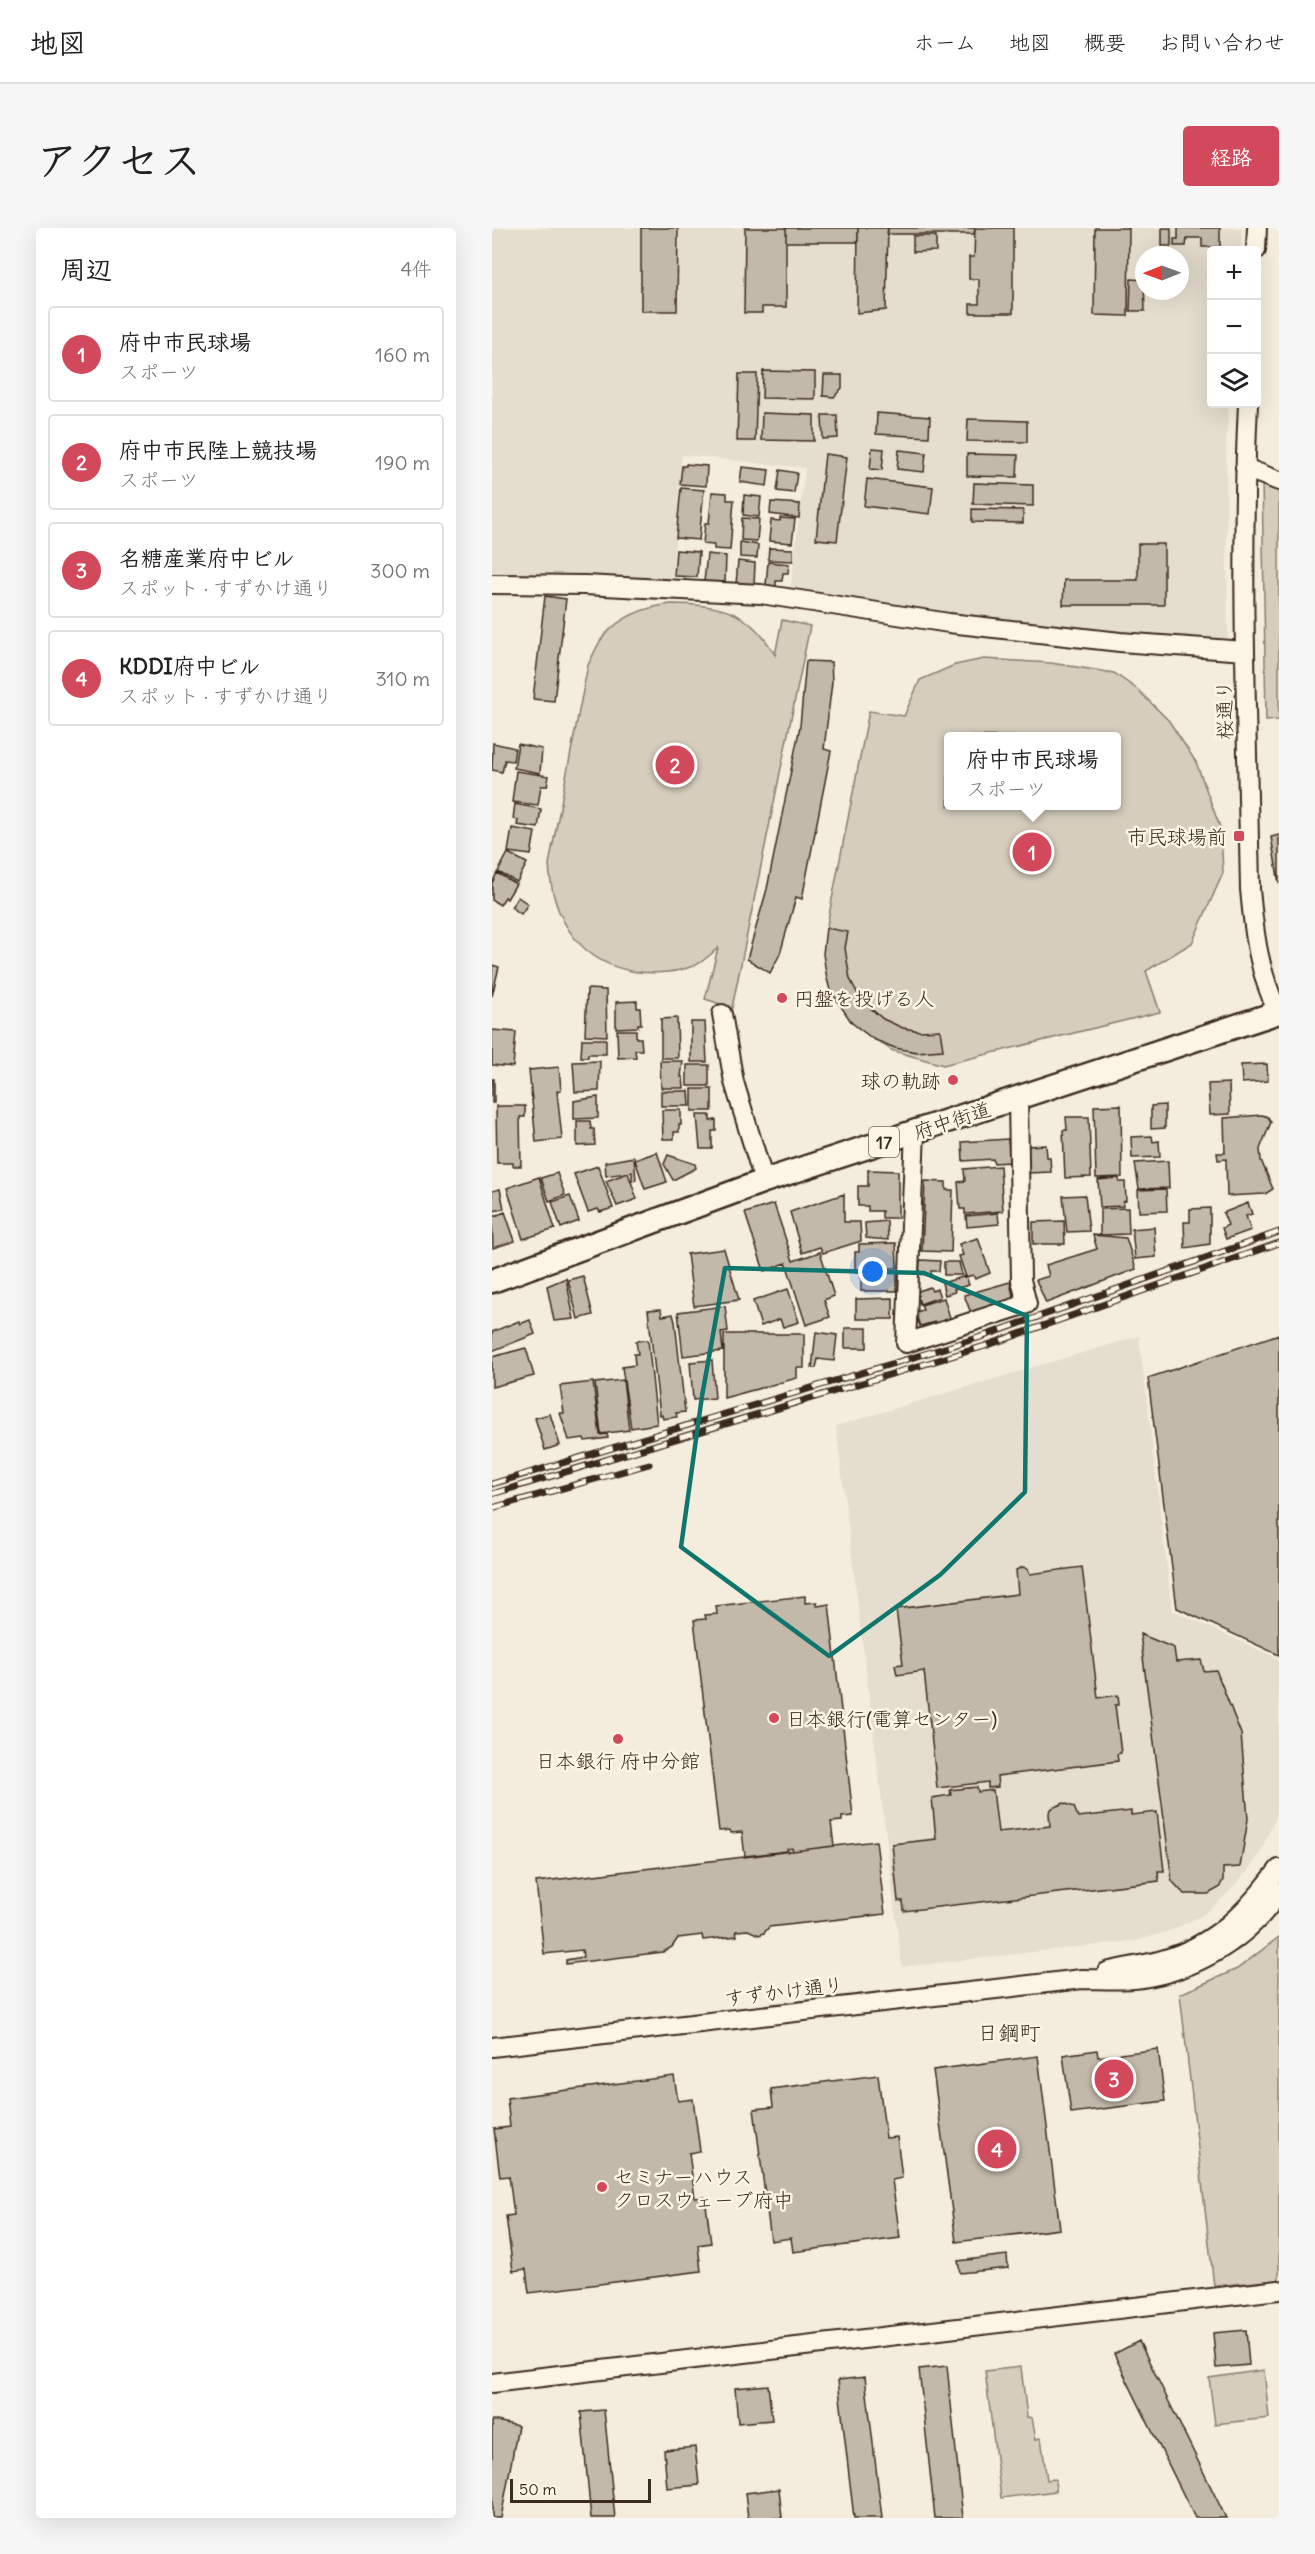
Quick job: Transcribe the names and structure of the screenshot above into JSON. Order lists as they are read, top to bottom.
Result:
{
  "streets": {
    "main road": ["府中街道", "17"],
    "street": ["桜通り", "すずかけ通り"]
  },
  "crossings": [
    ["桜通り", "府中街道"]
  ],
  "districts": ["日鋼町"],
  "places": {
    "transit": ["市民球場前"],
    "other": [
      "円盤を投げる人",
      "球の軌跡",
      "日本銀行(電算センター)",
      "日本銀行 府中分館",
      "セミナーハウス クロスウェーブ府中"
    ]
  },
  "scale_bar": "50 m",
  "north": "left",
  "page": {
    "header": "地図",
    "nav": [
      "ホーム",
      "地図",
      "概要",
      "お問い合わせ"
    ],
    "title": "アクセス",
    "buttons": "経路",
    "heading": ["周辺", "4件"],
    "map_buttons": ["+", "−"],
    "list": [
      {
        "mark": "1",
        "name": "府中市民球場",
        "note": "スポーツ",
        "value": "160 m"
      },
      {
        "mark": "2",
        "name": "府中市民陸上競技場",
        "note": "スポーツ",
        "value": "190 m"
      },
      {
        "mark": "3",
        "name": "名糖産業府中ビル",
        "note": "スポット · すずかけ通り",
        "value": "300 m"
      },
      {
        "mark": "4",
        "name": "KDDI府中ビル",
        "note": "スポット · すずかけ通り",
        "value": "310 m"
      }
    ],
    "popup": ["府中市民球場", "スポーツ"],
    "pins": [
      "2",
      "1",
      "3",
      "4"
    ],
    "scale": "50 m"
  }
}
